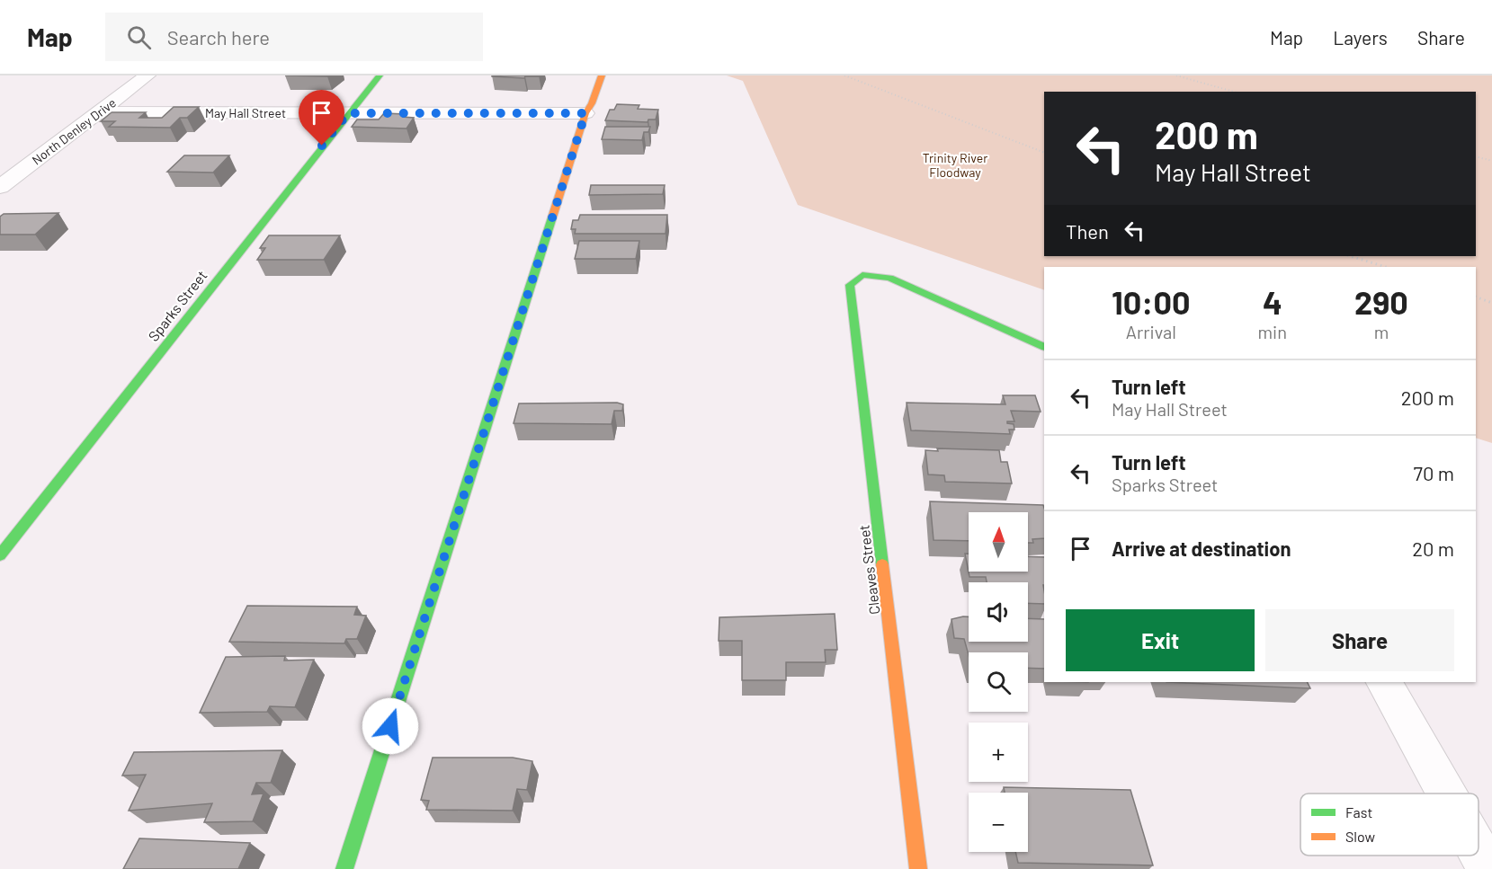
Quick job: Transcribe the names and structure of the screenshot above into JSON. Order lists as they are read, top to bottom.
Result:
{
  "streets": {
    "street": [
      "May Hall Street",
      "North Denley Drive",
      "Sparks Street",
      "Cleaves Street"
    ]
  },
  "crossings": [
    ["May Hall Street", "North Denley Drive"],
    ["May Hall Street", "Sparks Street"]
  ],
  "parks": ["Trinity River Floodway"],
  "legend": ["Fast", "Slow"],
  "north": "top",
  "page": {
    "header": "Map",
    "search": "Search here",
    "nav": ["Map", "Layers", "Share"],
    "turn": ["200 m", "May Hall Street"],
    "then": "Then",
    "eta": [
      "10:00",
      "Arrival",
      "4",
      "min",
      "290",
      "m"
    ],
    "list": [
      {
        "name": "Turn left",
        "note": "May Hall Street",
        "value": "200 m"
      },
      {
        "name": "Turn left",
        "note": "Sparks Street",
        "value": "70 m"
      },
      {
        "name": "Arrive at destination",
        "value": "20 m"
      }
    ],
    "map_buttons": ["+", "−"],
    "buttons": ["Exit", "Share"]
  }
}
